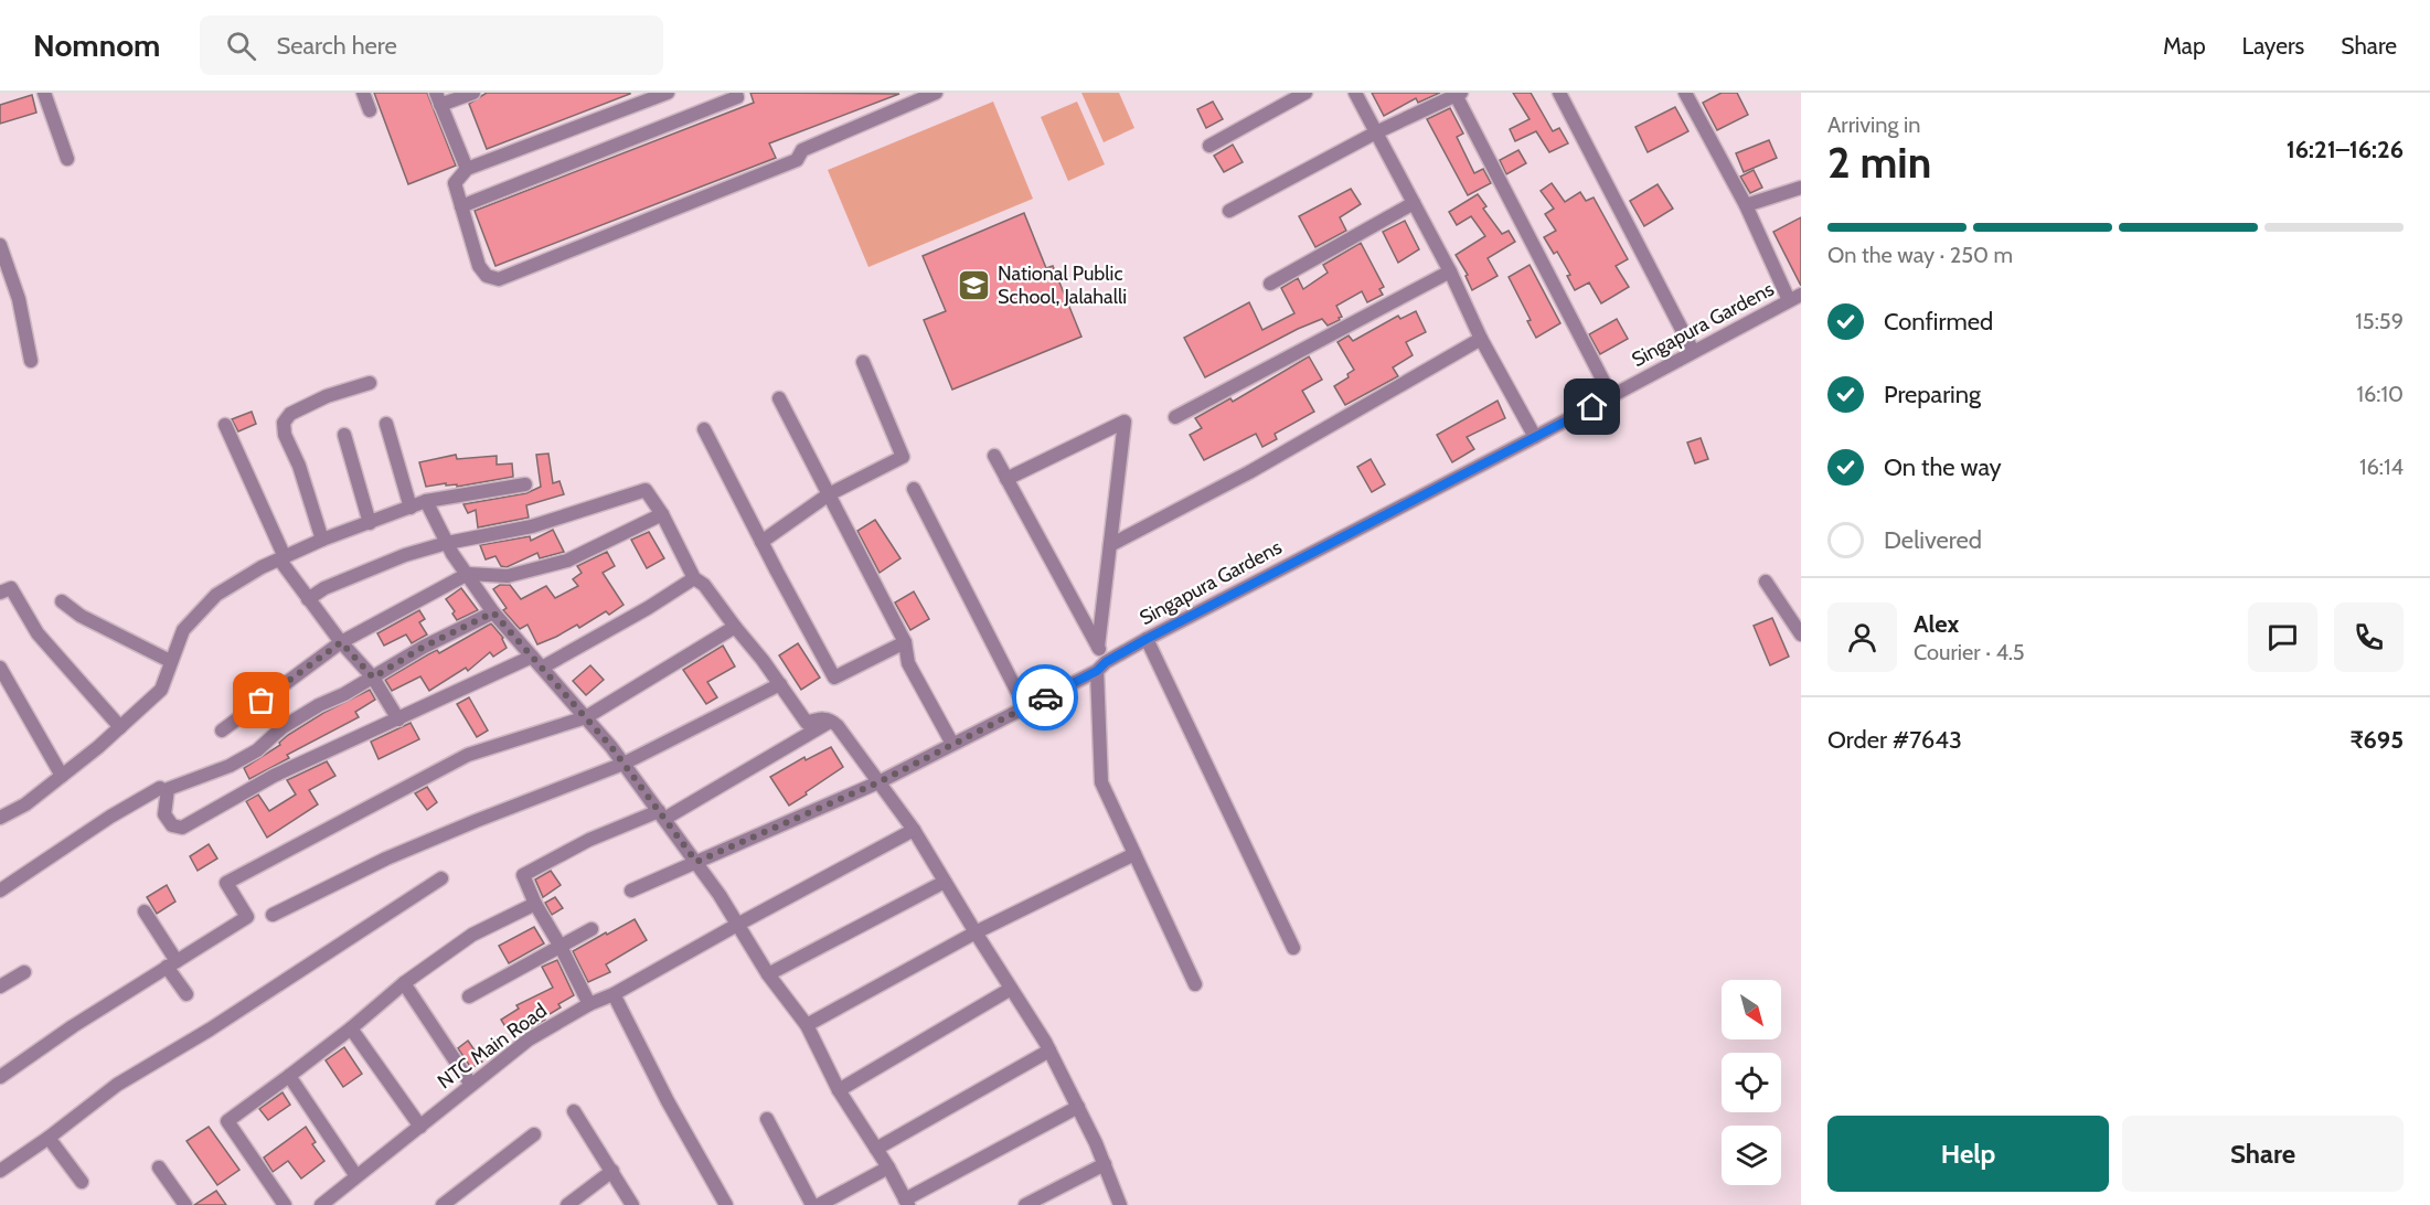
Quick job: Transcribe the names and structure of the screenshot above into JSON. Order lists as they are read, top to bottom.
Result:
{
  "streets": {
    "street": ["Singapura Gardens", "NTC Main Road"]
  },
  "places": {
    "school or university": ["National Public School, Jalahalli"]
  },
  "north": "bottom right",
  "page": {
    "header": "Nomnom",
    "search": "Search here",
    "nav": ["Map", "Layers", "Share"],
    "heading": ["2 min", "Arriving in", "16:21–16:26"],
    "panel": [
      "Alex",
      "Courier · 4.5",
      "Order #7643",
      "₹695"
    ],
    "bar": "On the way · 250 m",
    "list": [
      ["Confirmed", "15:59"],
      ["Preparing", "16:10"],
      ["On the way", "16:14"],
      "Delivered"
    ],
    "buttons": ["Help", "Share"]
  }
}
